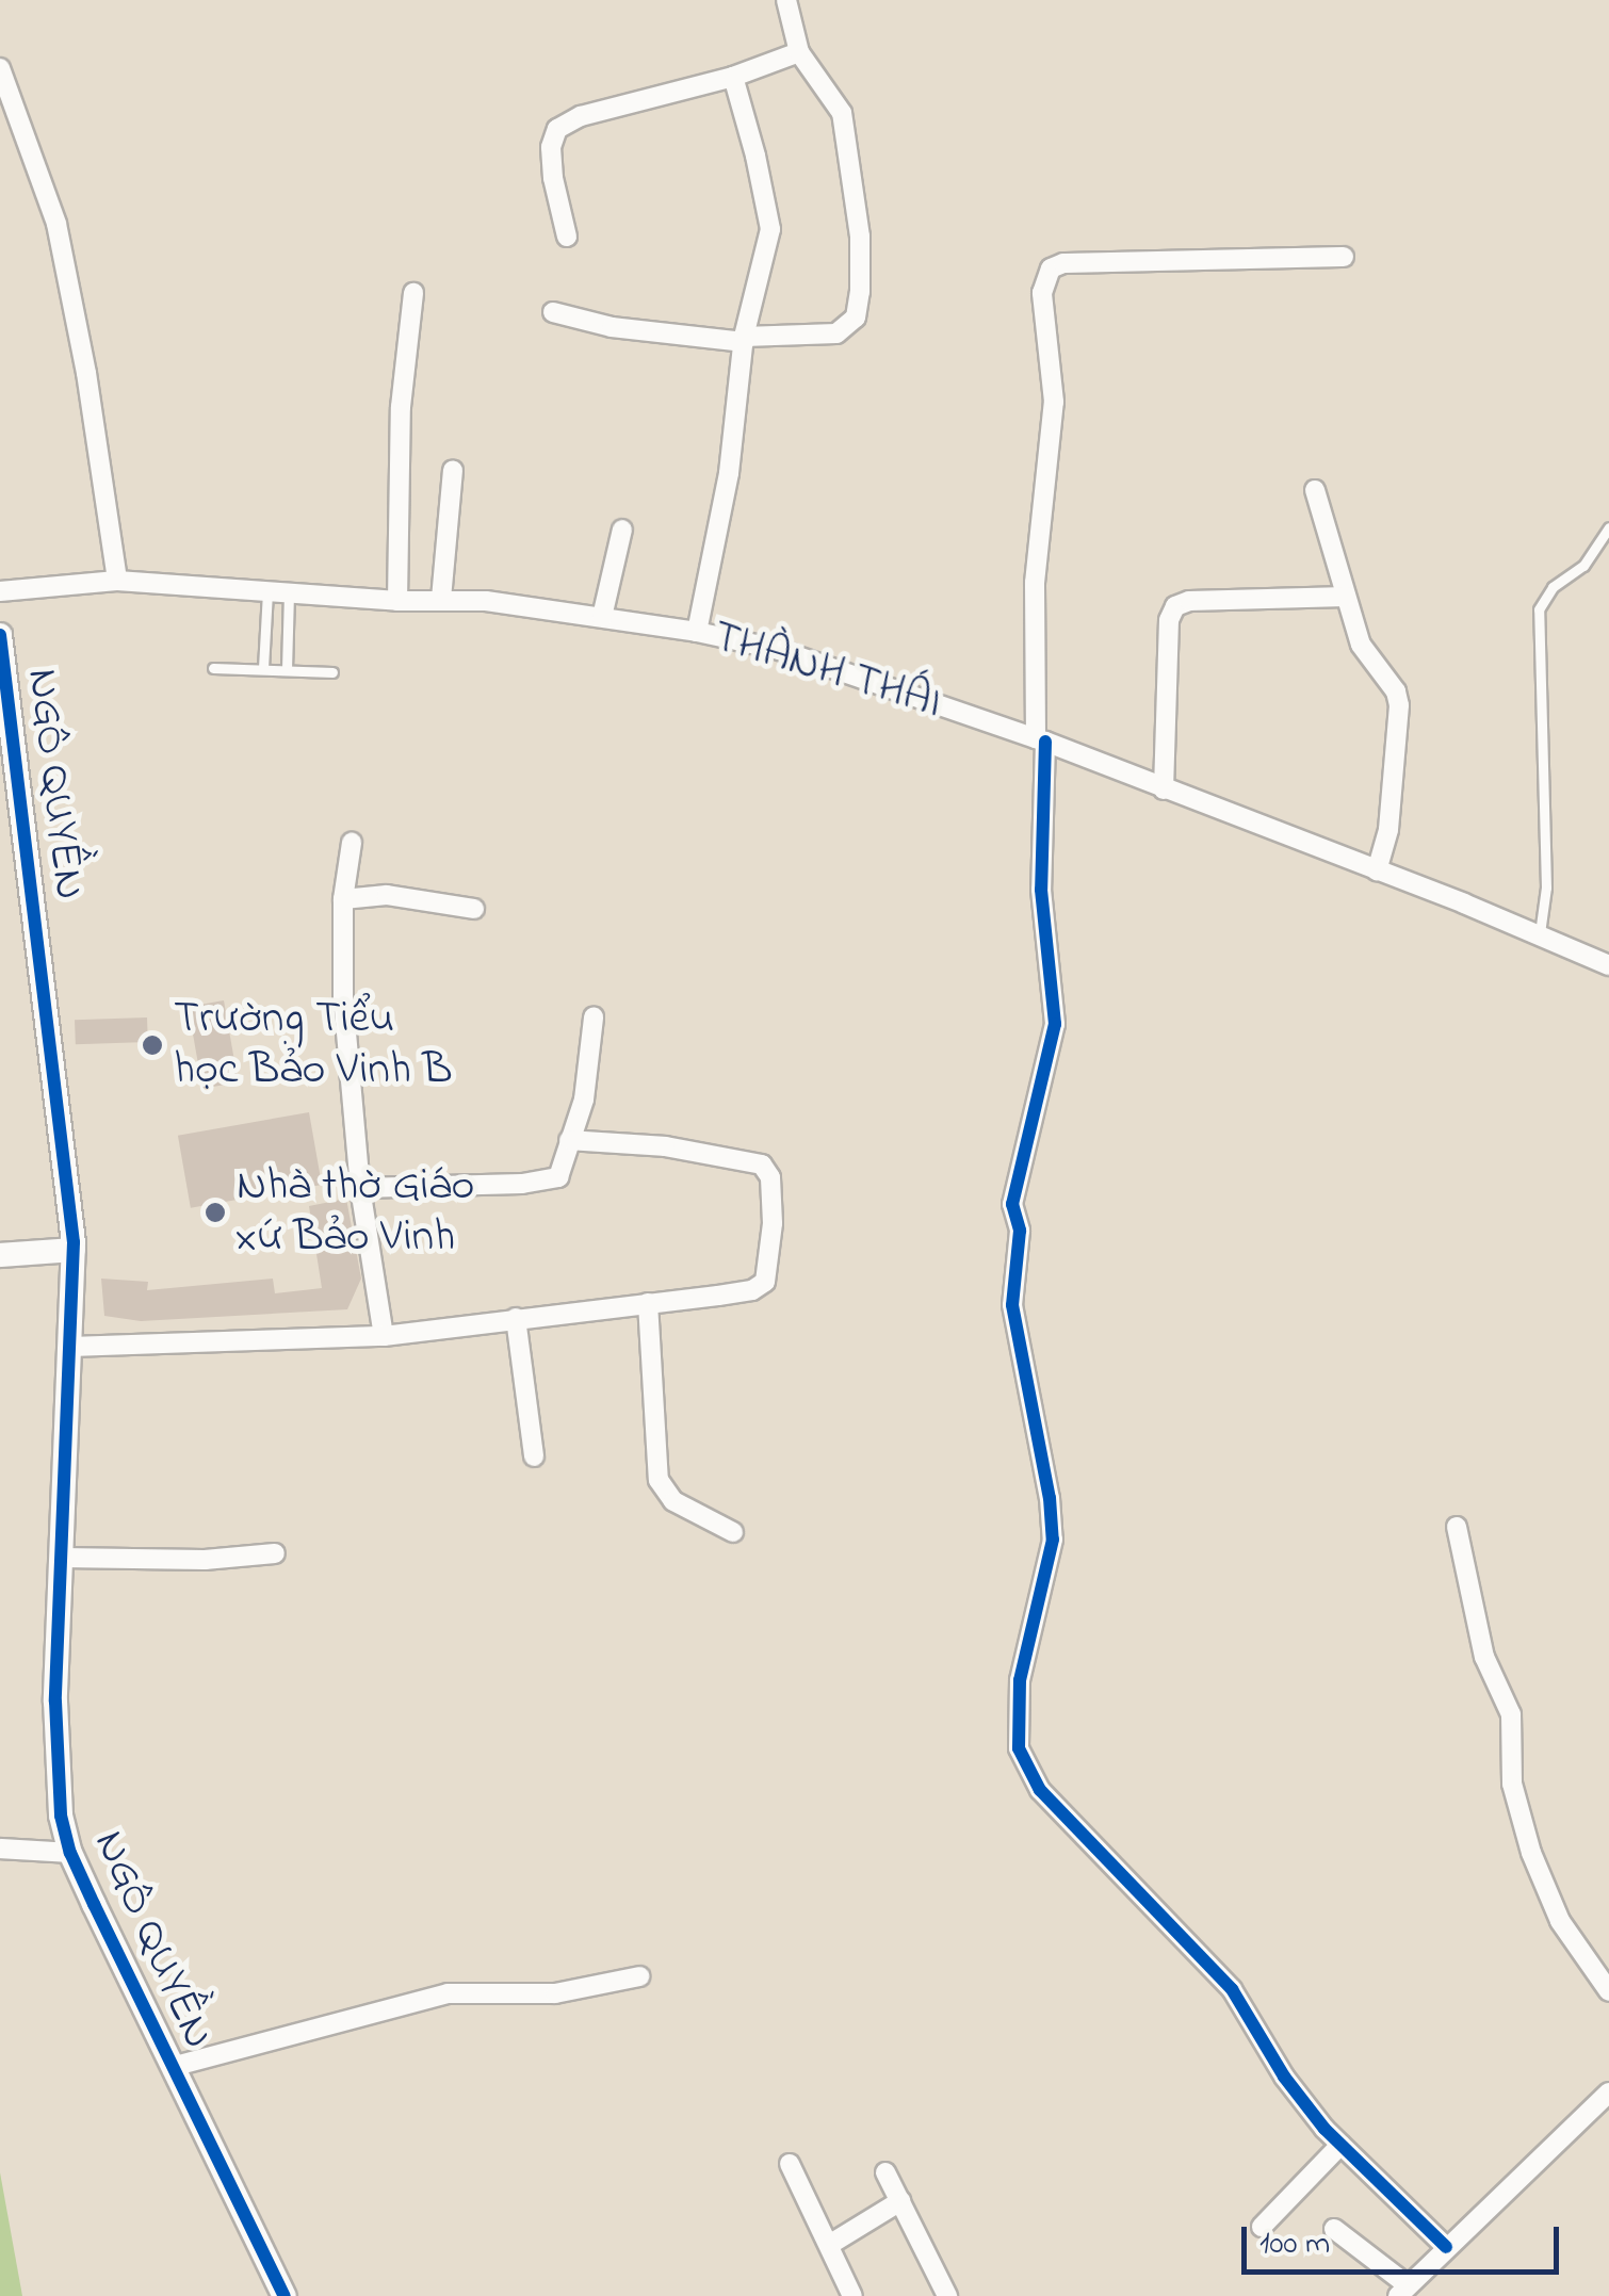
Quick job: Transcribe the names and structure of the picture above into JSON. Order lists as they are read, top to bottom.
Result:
{
  "streets": {
    "street": ["THÀNH THÁI", "NGÔ QUYỀN"]
  },
  "places": ["Trường Tiểu học Bảo Vinh B", "Nhà thờ Giáo xứ Bảo Vinh"],
  "scale_bar": "100 m"
}
